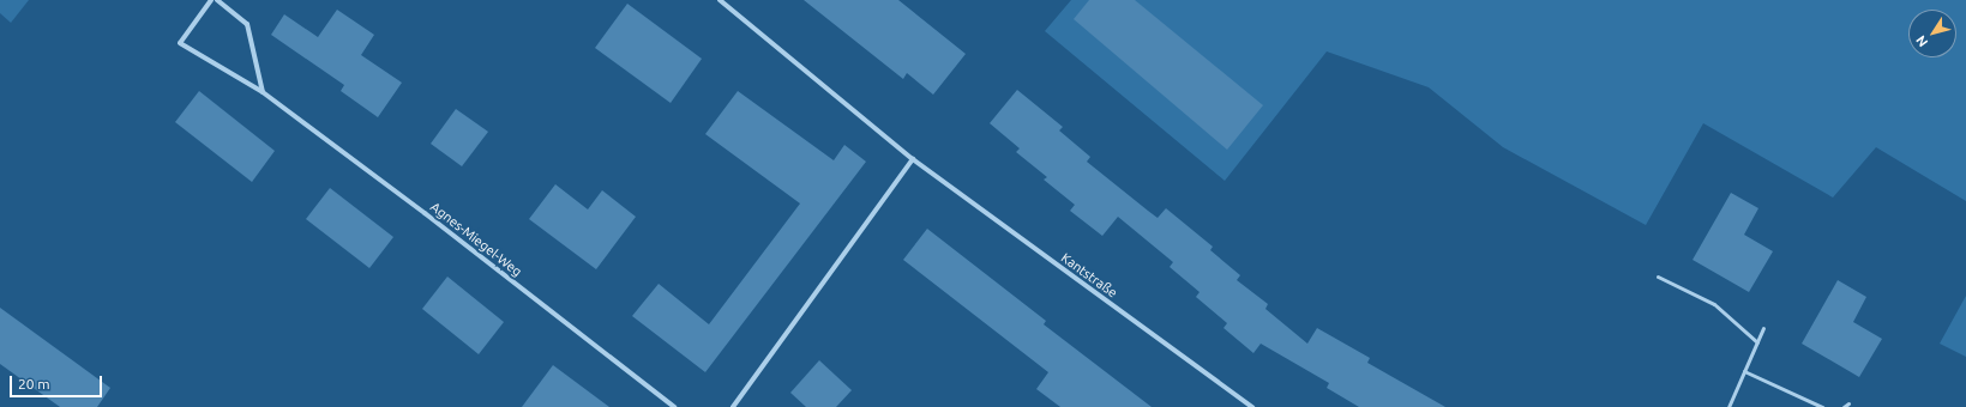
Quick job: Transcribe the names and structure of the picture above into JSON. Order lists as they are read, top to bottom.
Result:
{
  "streets": {
    "street": ["Agnes-Miegel-Weg", "Kantstraße"]
  },
  "scale_bar": "20 m",
  "north": "bottom left"
}
